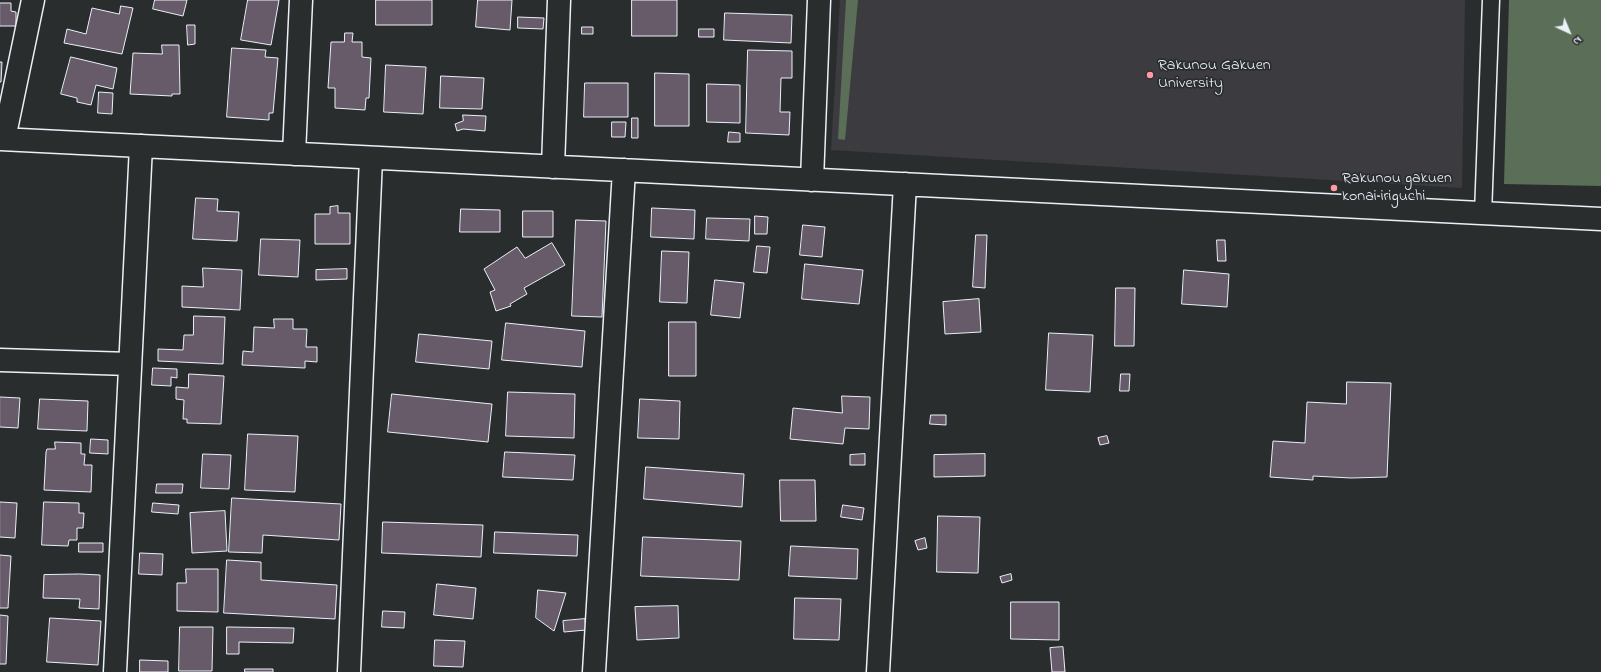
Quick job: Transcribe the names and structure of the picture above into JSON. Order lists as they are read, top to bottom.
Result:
{
  "places": ["Rakunou Gakuen University", "Rakunou gakuen konai iriguchi"],
  "north": "bottom right"
}
